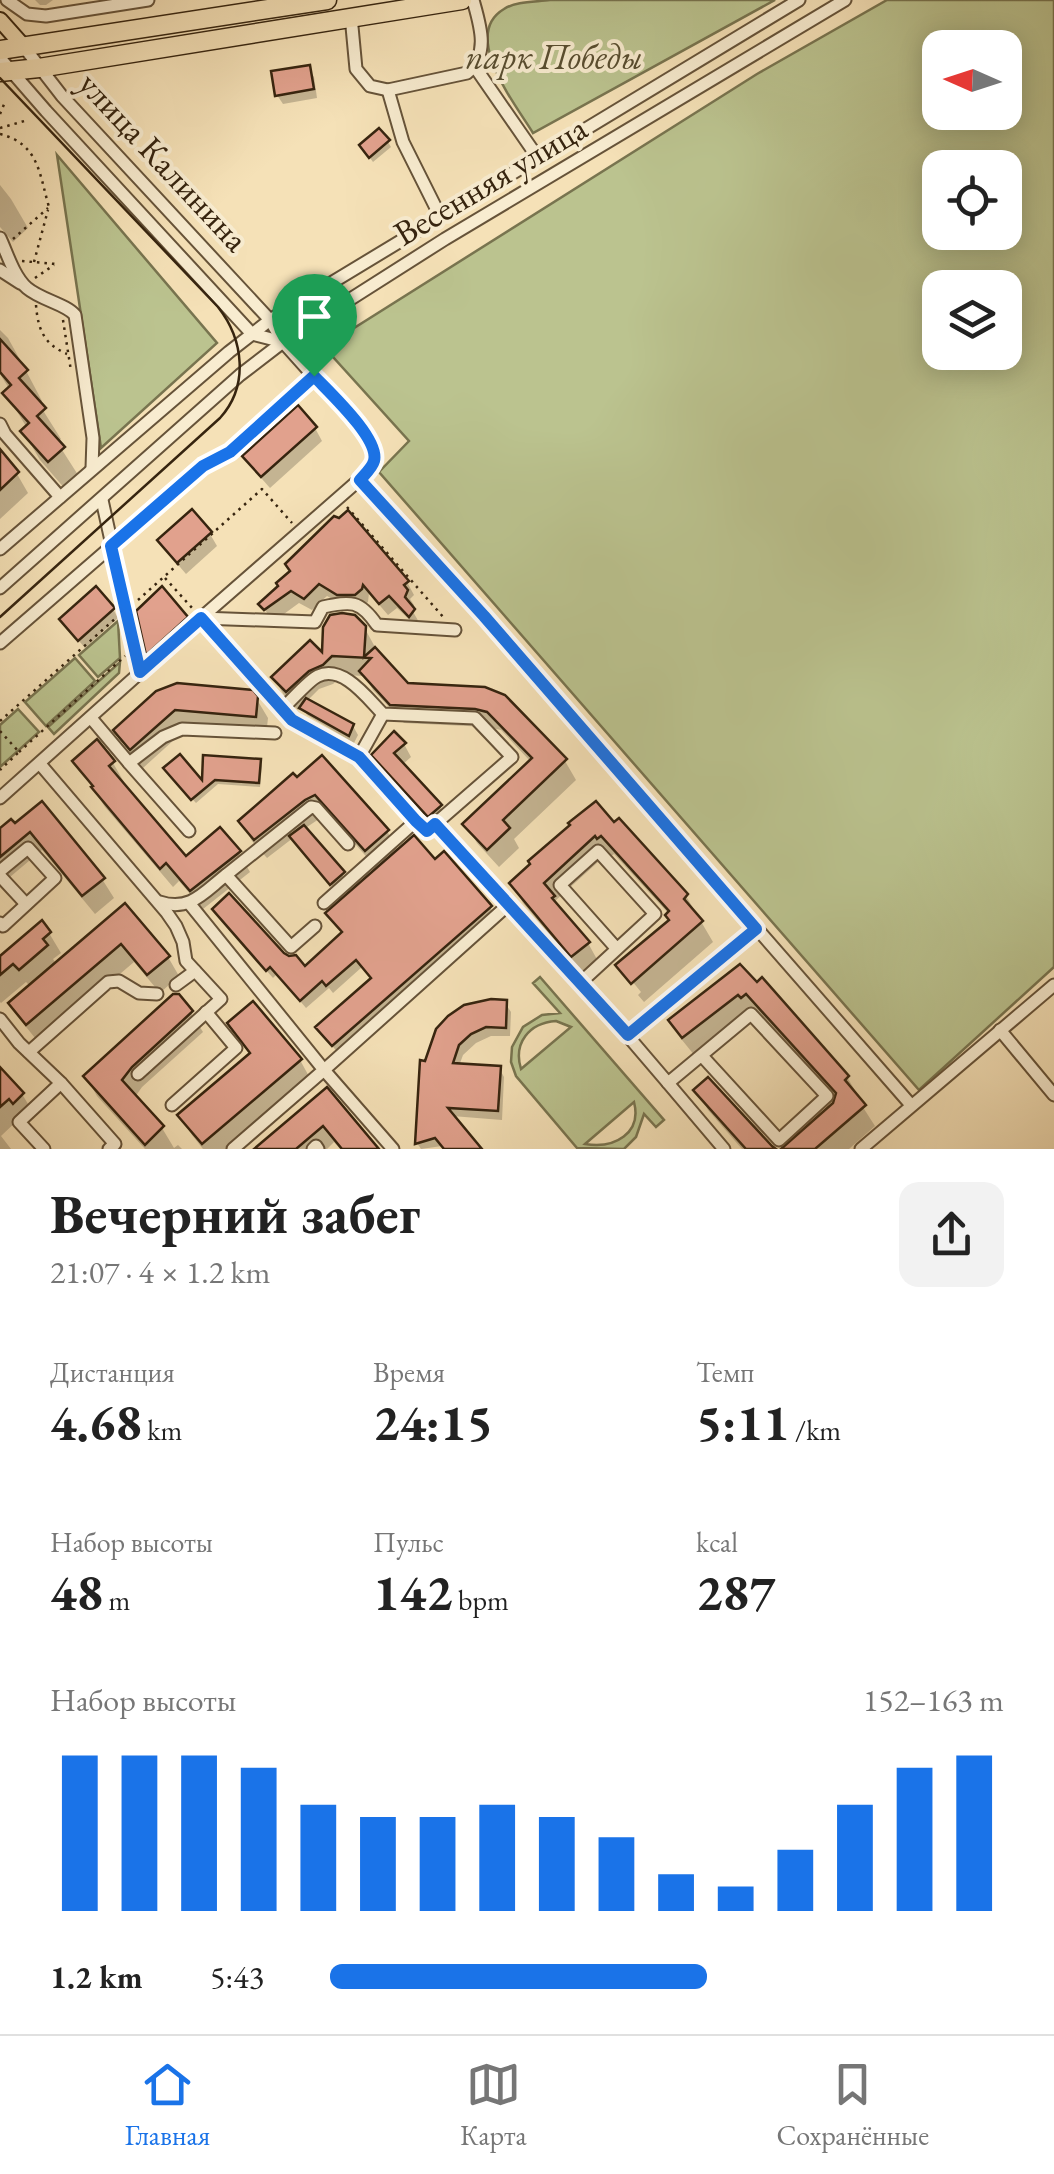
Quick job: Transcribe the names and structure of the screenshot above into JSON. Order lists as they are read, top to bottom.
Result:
{
  "streets": {
    "main road": ["улица Калинина"],
    "street": ["Весенняя улица"]
  },
  "crossings": [
    ["улица Калинина", "Весенняя улица"]
  ],
  "parks": ["парк Победы"],
  "north": "left",
  "page": {
    "heading": ["Вечерний забег", "21:07 · 4 × 1.2 km"],
    "stats": [
      ["Дистанция", "4.68 km"],
      ["Время", "24:15"],
      ["Темп", "5:11 /km"],
      ["Набор высоты", "48 m"],
      ["Пульс", "142 bpm"],
      ["kcal", "287"]
    ],
    "chart": ["Набор высоты", "152–163 m"],
    "list": [
      {
        "name": "1.2 km",
        "note": "5:43"
      }
    ],
    "tabs": ["Главная", "Карта", "Сохранённые"]
  }
}
